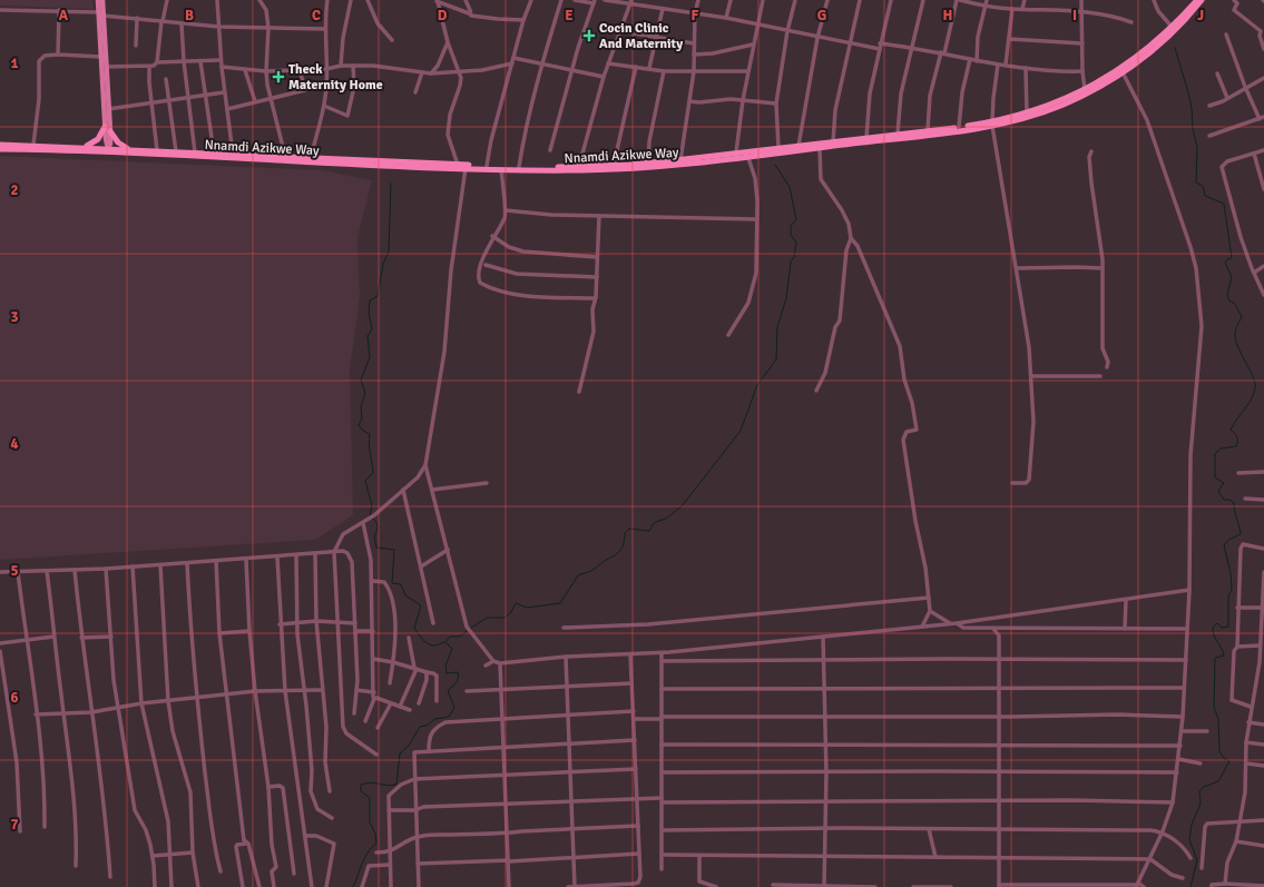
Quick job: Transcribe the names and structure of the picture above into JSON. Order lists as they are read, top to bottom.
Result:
{
  "streets": {
    "highway": ["Nnamdi Azikwe Way"]
  },
  "places": {
    "health": ["Cocin Clinic And Maternity", "Theck Maternity Home"]
  },
  "grid": {
    "columns": [
      "A",
      "B",
      "C",
      "D",
      "E",
      "F",
      "G",
      "H",
      "I",
      "J"
    ],
    "rows": [
      "1",
      "2",
      "3",
      "4",
      "5",
      "6",
      "7"
    ]
  }
}
